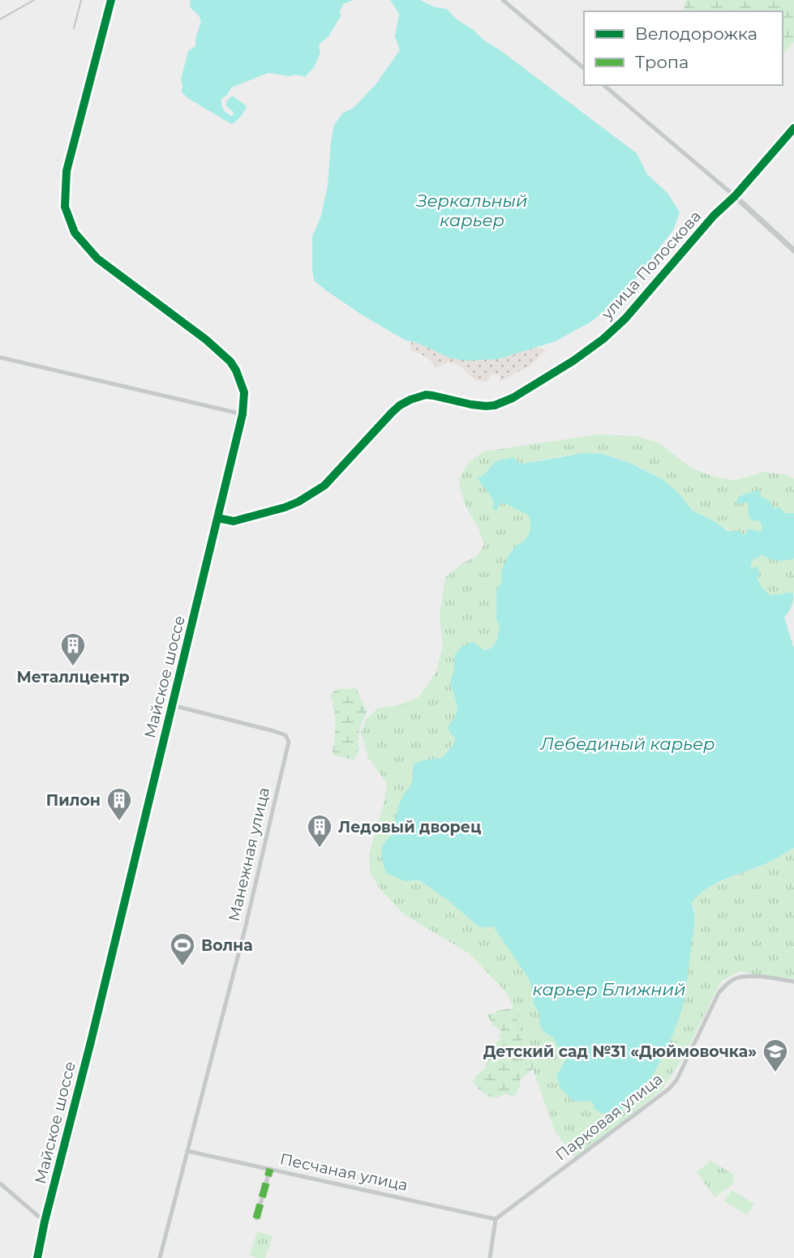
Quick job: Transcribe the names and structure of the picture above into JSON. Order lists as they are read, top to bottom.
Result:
{
  "streets": {
    "street": [
      "улица Полоскова",
      "Майское шоссе",
      "Манежная улица",
      "Парковая улица",
      "Песчаная улица"
    ]
  },
  "crossings": [
    ["улица Полоскова", "Майское шоссе"],
    ["Майское шоссе", "Манежная улица"],
    ["Манежная улица", "Песчаная улица"],
    ["Парковая улица", "Песчаная улица"]
  ],
  "water": ["Зеркальный карьер", "Лебединый карьер", "карьер Ближний"],
  "places": {
    "building": ["Металлцентр", "Пилон", "Ледовый дворец"],
    "sports": ["Волна"],
    "school or university": ["Детский сад №31 «Дюймовочка»"]
  },
  "legend": ["Велодорожка", "Тропа"]
}
